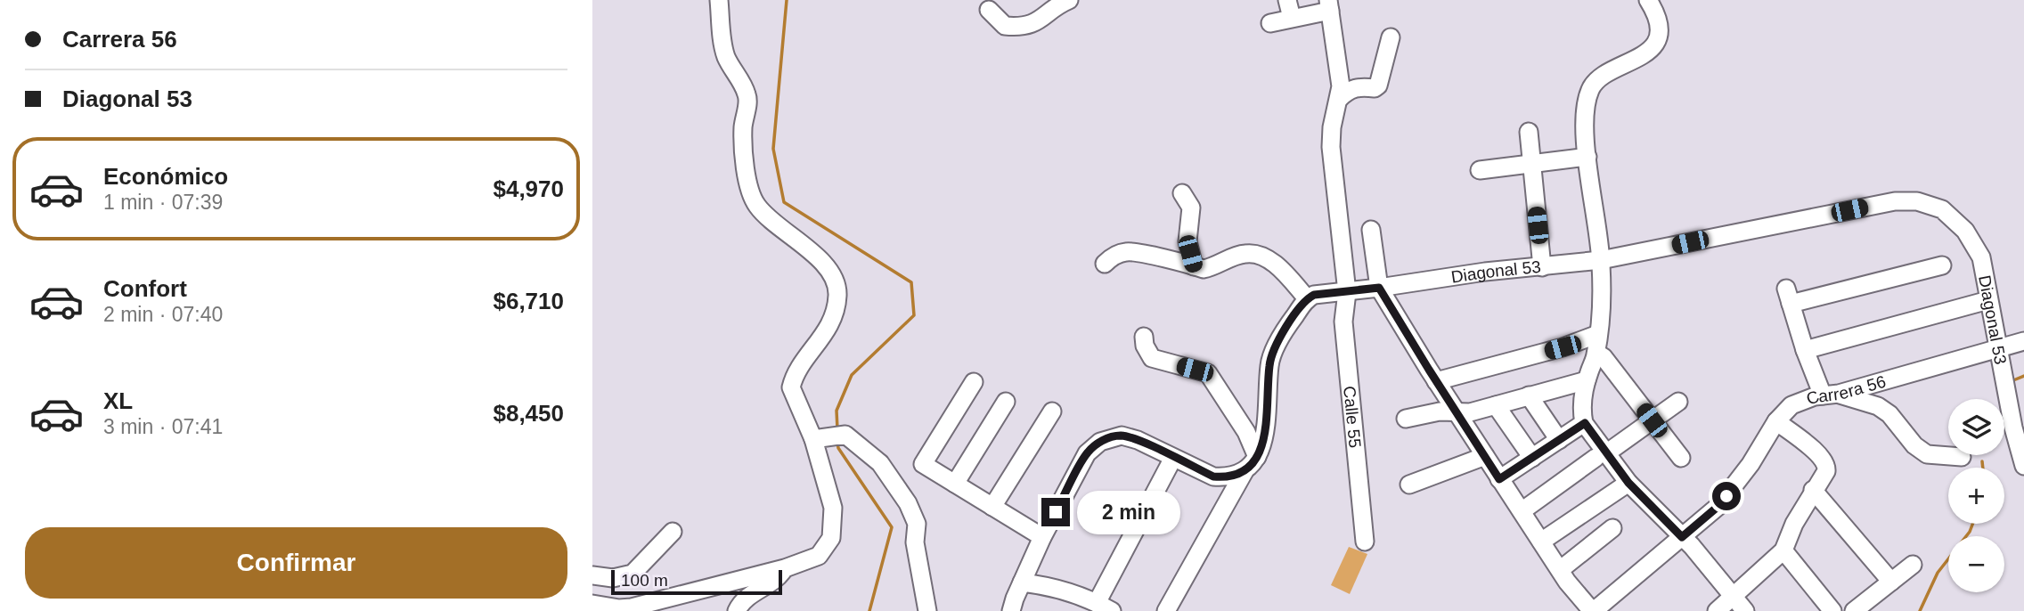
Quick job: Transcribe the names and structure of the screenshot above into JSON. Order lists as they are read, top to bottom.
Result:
{
  "streets": {
    "street": ["Diagonal 53", "Carrera 56", "Calle 55"]
  },
  "crossings": [
    ["Diagonal 53", "Carrera 56"],
    ["Diagonal 53", "Calle 55"]
  ],
  "scale_bar": "100 m",
  "page": {
    "banner": ["Carrera 56", "Diagonal 53"],
    "list": [
      {
        "name": "Económico",
        "note": "1 min · 07:39",
        "value": "$4,970"
      },
      {
        "name": "Confort",
        "note": "2 min · 07:40",
        "value": "$6,710"
      },
      {
        "name": "XL",
        "note": "3 min · 07:41",
        "value": "$8,450"
      }
    ],
    "map_buttons": ["+", "−"],
    "bubble": "2 min",
    "buttons": "Confirmar",
    "scale": "100 m"
  }
}
